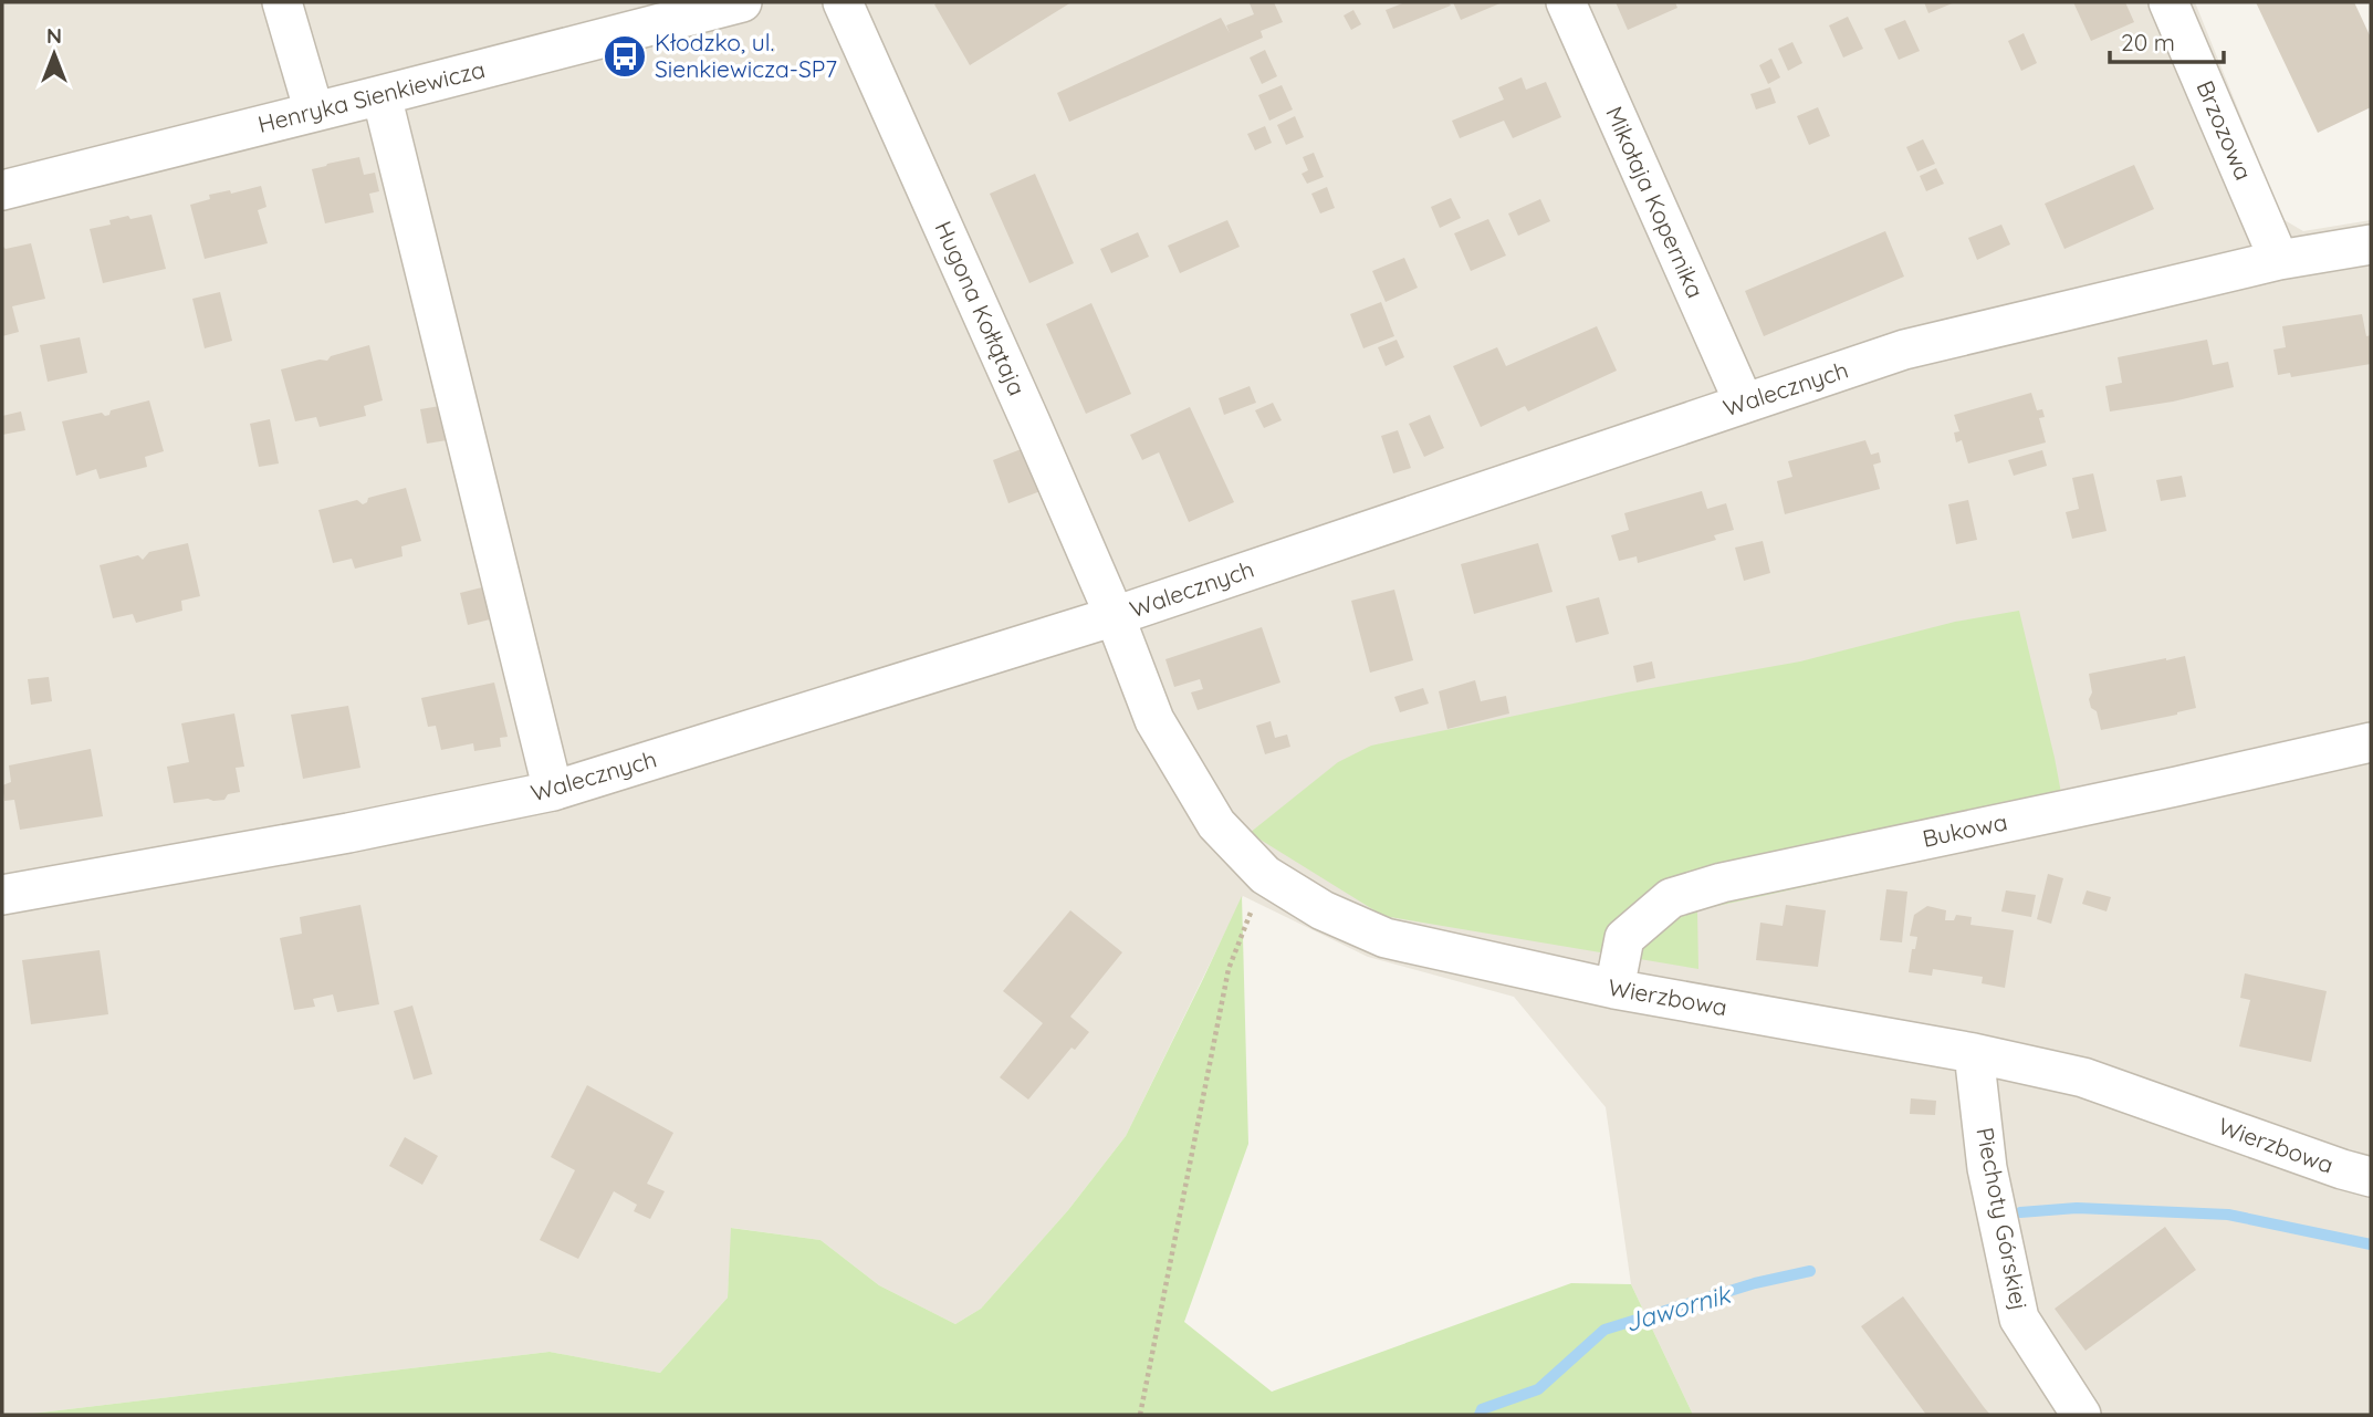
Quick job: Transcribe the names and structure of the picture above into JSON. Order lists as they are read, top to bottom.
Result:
{
  "streets": {
    "street": [
      "Henryka Sienkiewicza",
      "Brzozowa",
      "Mikołaja Kopernika",
      "Hugona Kołłątaja",
      "Walecznych",
      "Bukowa",
      "Wierzbowa",
      "Piechoty Górskiej"
    ]
  },
  "crossings": [
    ["Brzozowa", "Walecznych"],
    ["Mikołaja Kopernika", "Walecznych"],
    ["Hugona Kołłątaja", "Walecznych"],
    ["Hugona Kołłątaja", "Wierzbowa"],
    ["Walecznych", "Wierzbowa"],
    ["Bukowa", "Wierzbowa"],
    ["Wierzbowa", "Piechoty Górskiej"]
  ],
  "water": ["Jawornik"],
  "places": {
    "bus stop": ["Kłodzko, ul. Sienkiewicza-SP7"]
  },
  "scale_bar": "20 m",
  "north": "top"
}
